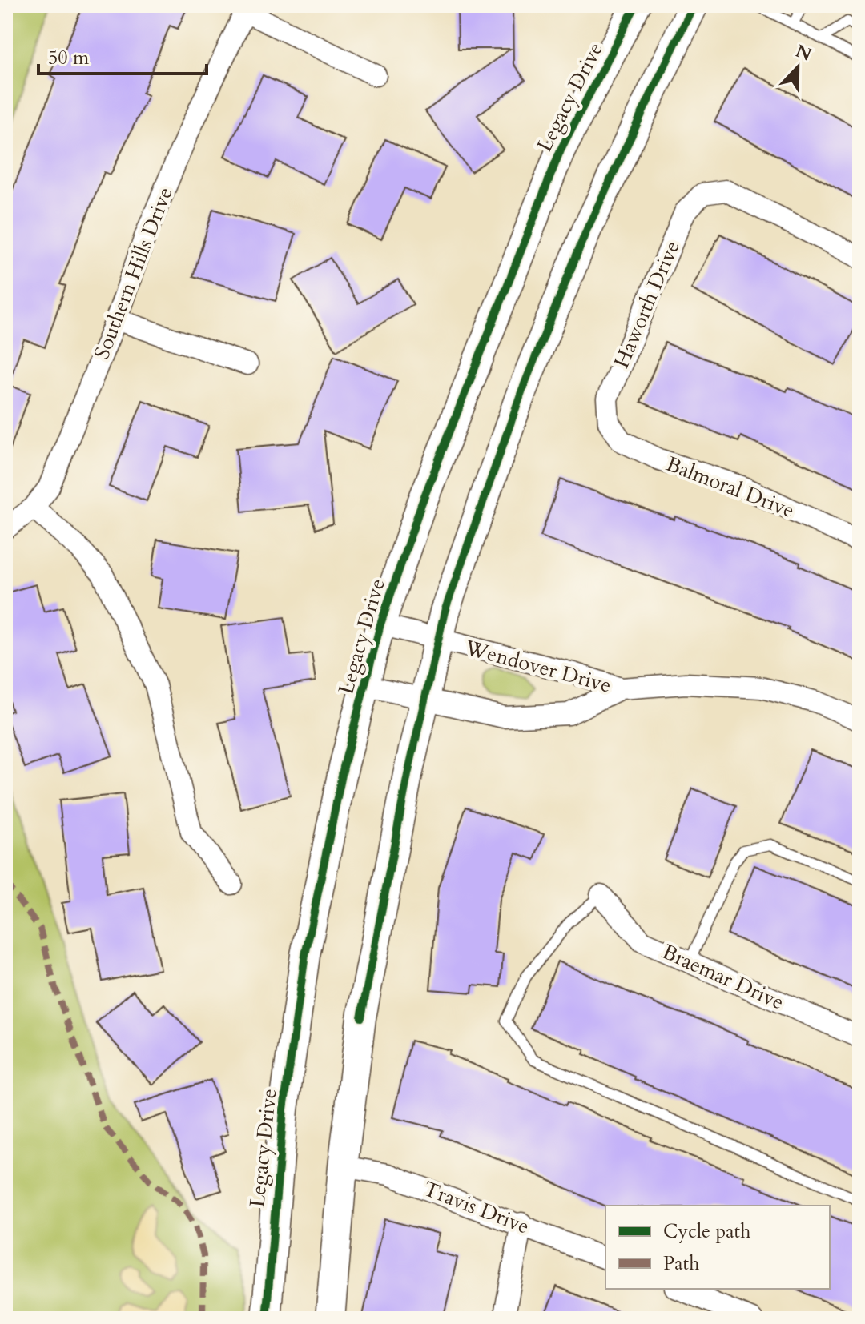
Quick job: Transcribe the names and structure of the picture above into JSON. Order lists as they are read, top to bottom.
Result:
{
  "streets": {
    "main road": ["Legacy Drive"],
    "street": [
      "Southern Hills Drive",
      "Haworth Drive",
      "Balmoral Drive",
      "Wendover Drive",
      "Braemar Drive",
      "Travis Drive"
    ]
  },
  "crossings": [
    ["Legacy Drive", "Wendover Drive"],
    ["Haworth Drive", "Balmoral Drive"]
  ],
  "legend": ["Cycle path", "Path"],
  "scale_bar": "50 m",
  "north": "top"
}
